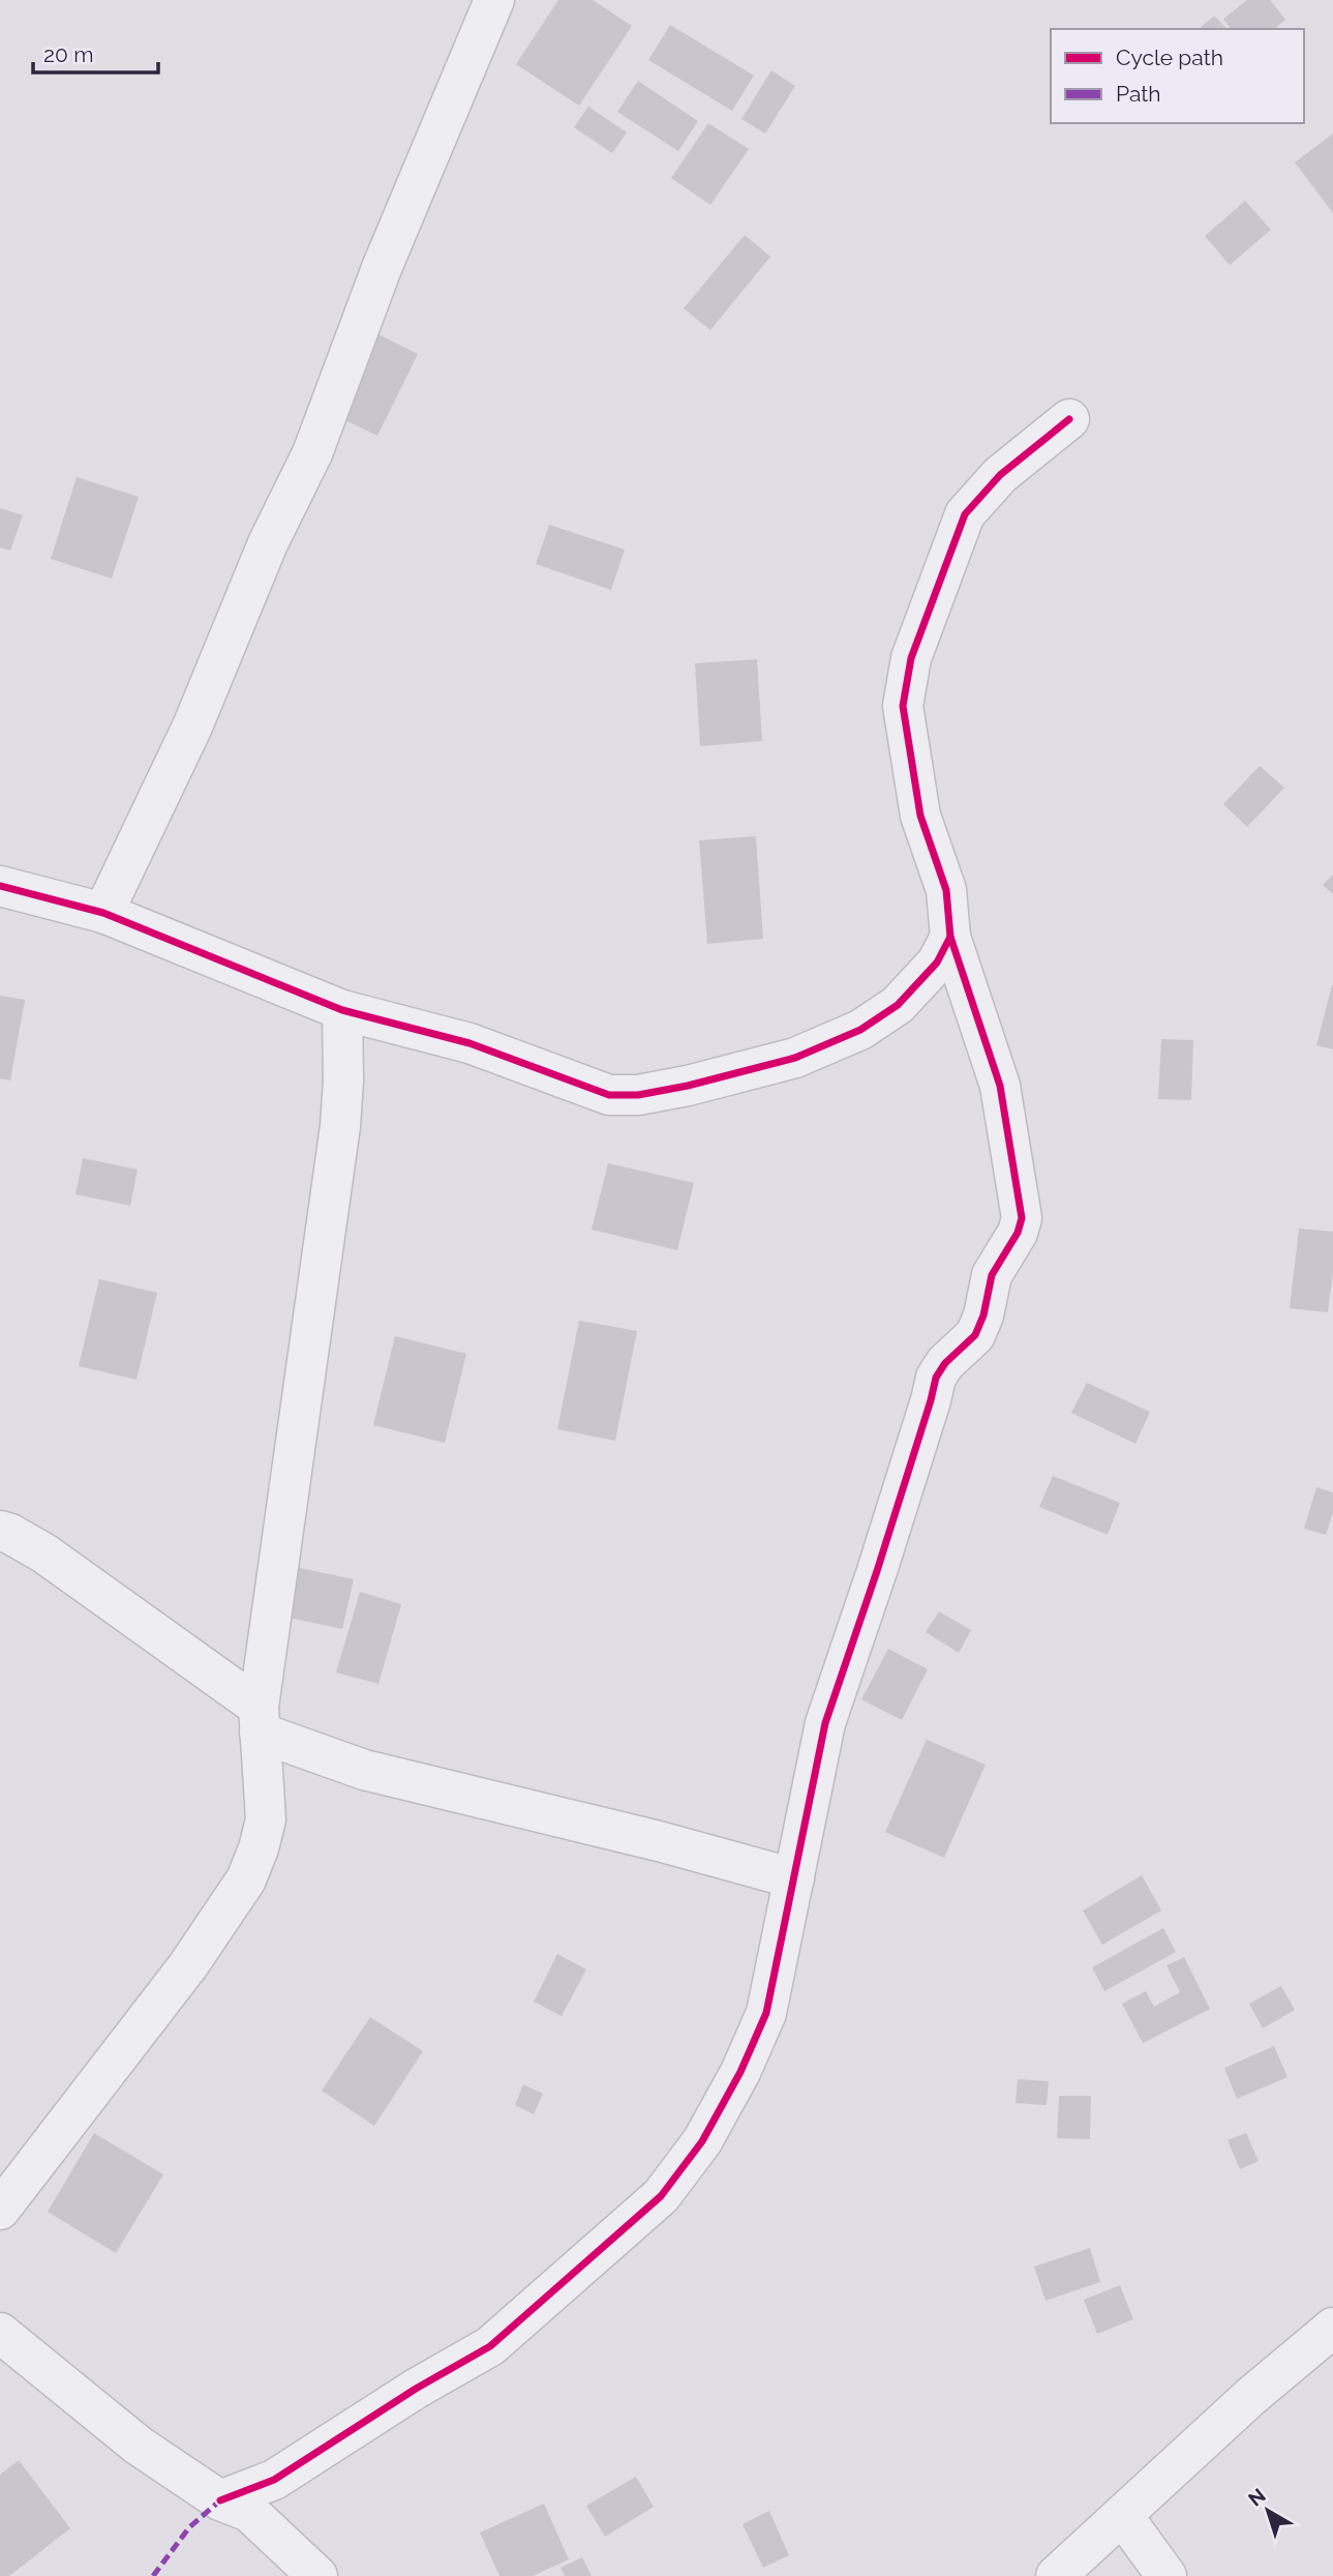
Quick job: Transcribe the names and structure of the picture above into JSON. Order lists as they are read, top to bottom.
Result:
{
  "legend": ["Cycle path", "Path"],
  "scale_bar": "20 m",
  "north": "top left"
}
